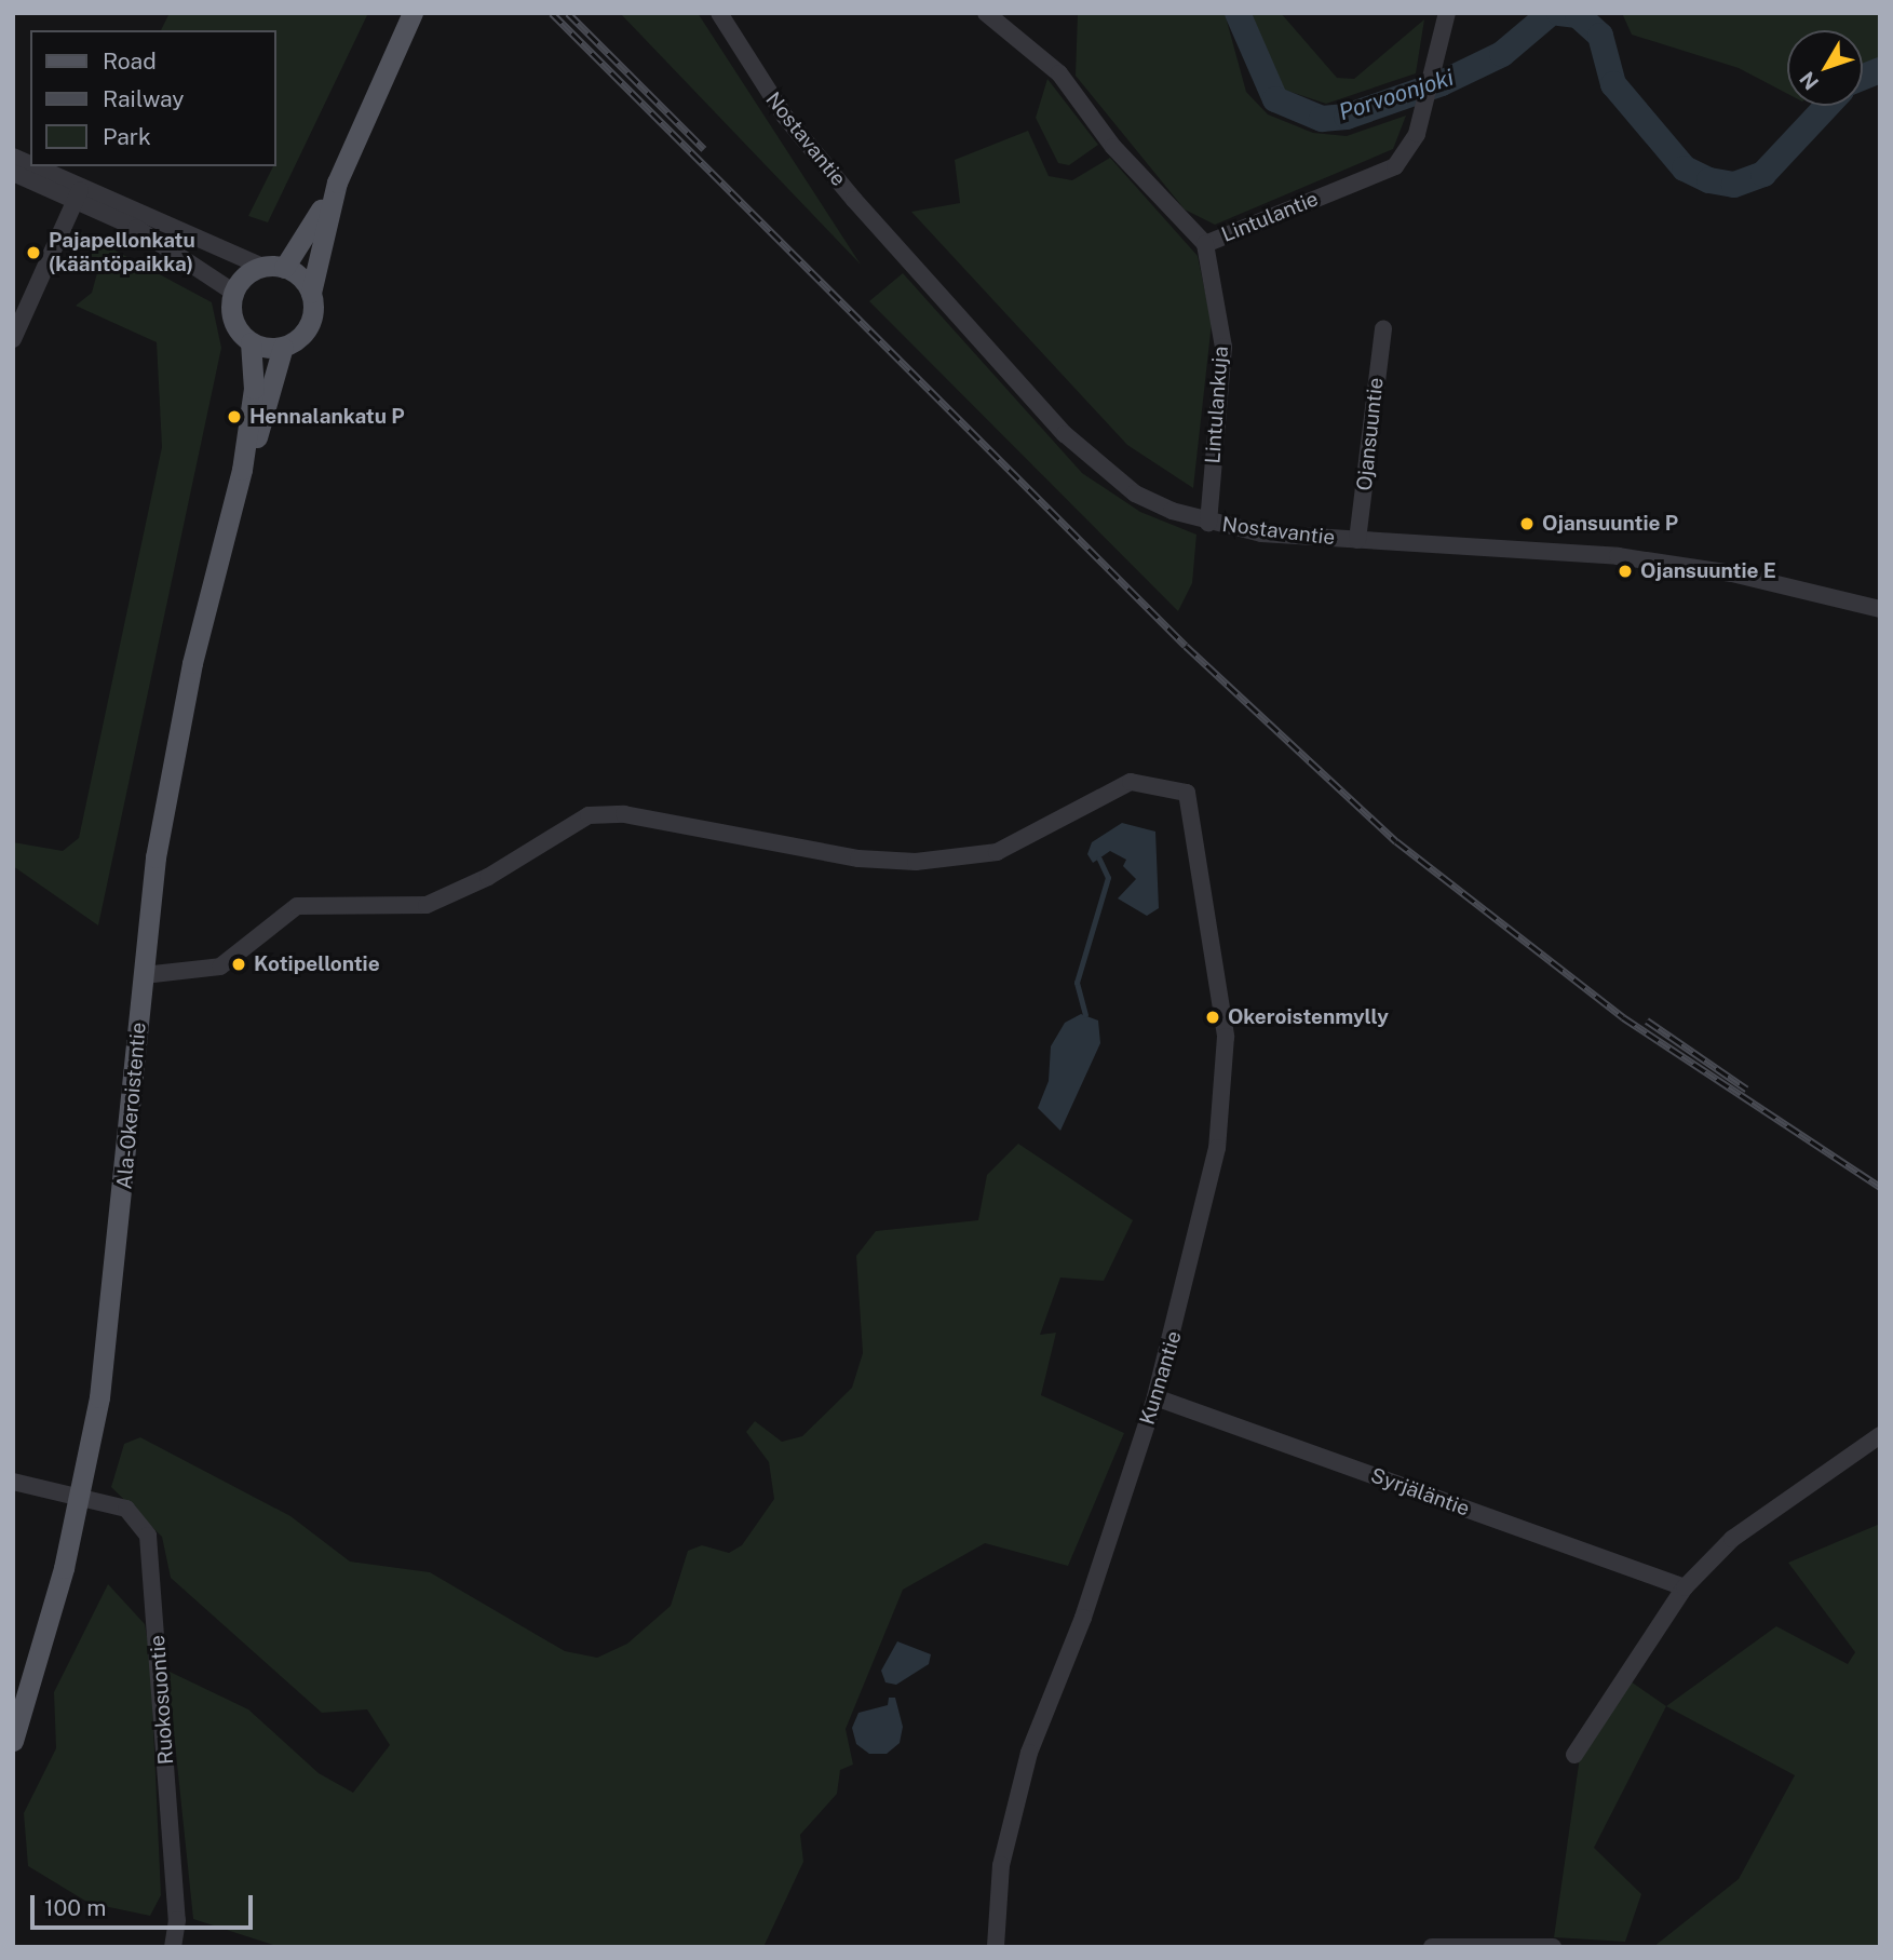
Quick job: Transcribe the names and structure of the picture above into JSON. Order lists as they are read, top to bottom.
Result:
{
  "streets": {
    "main road": ["Ala-Okeroistentie"],
    "street": [
      "Nostavantie",
      "Lintulantie",
      "Lintulankuja",
      "Ojansuuntie",
      "Kunnantie",
      "Syrjäläntie",
      "Ruokosuontie"
    ]
  },
  "crossings": [
    ["Nostavantie", "Lintulankuja"],
    ["Nostavantie", "Ojansuuntie"],
    ["Lintulantie", "Lintulankuja"],
    ["Ala-Okeroistentie", "Kunnantie"],
    ["Ala-Okeroistentie", "Ruokosuontie"],
    ["Kunnantie", "Syrjäläntie"]
  ],
  "water": ["Porvoonjoki"],
  "places": [
    "Pajapellonkatu (kääntöpaikka)",
    "Hennalankatu P",
    "Ojansuuntie P",
    "Ojansuuntie E",
    "Kotipellontie",
    "Okeroistenmylly"
  ],
  "legend": ["Road", "Railway", "Park"],
  "scale_bar": "100 m",
  "north": "bottom left"
}
